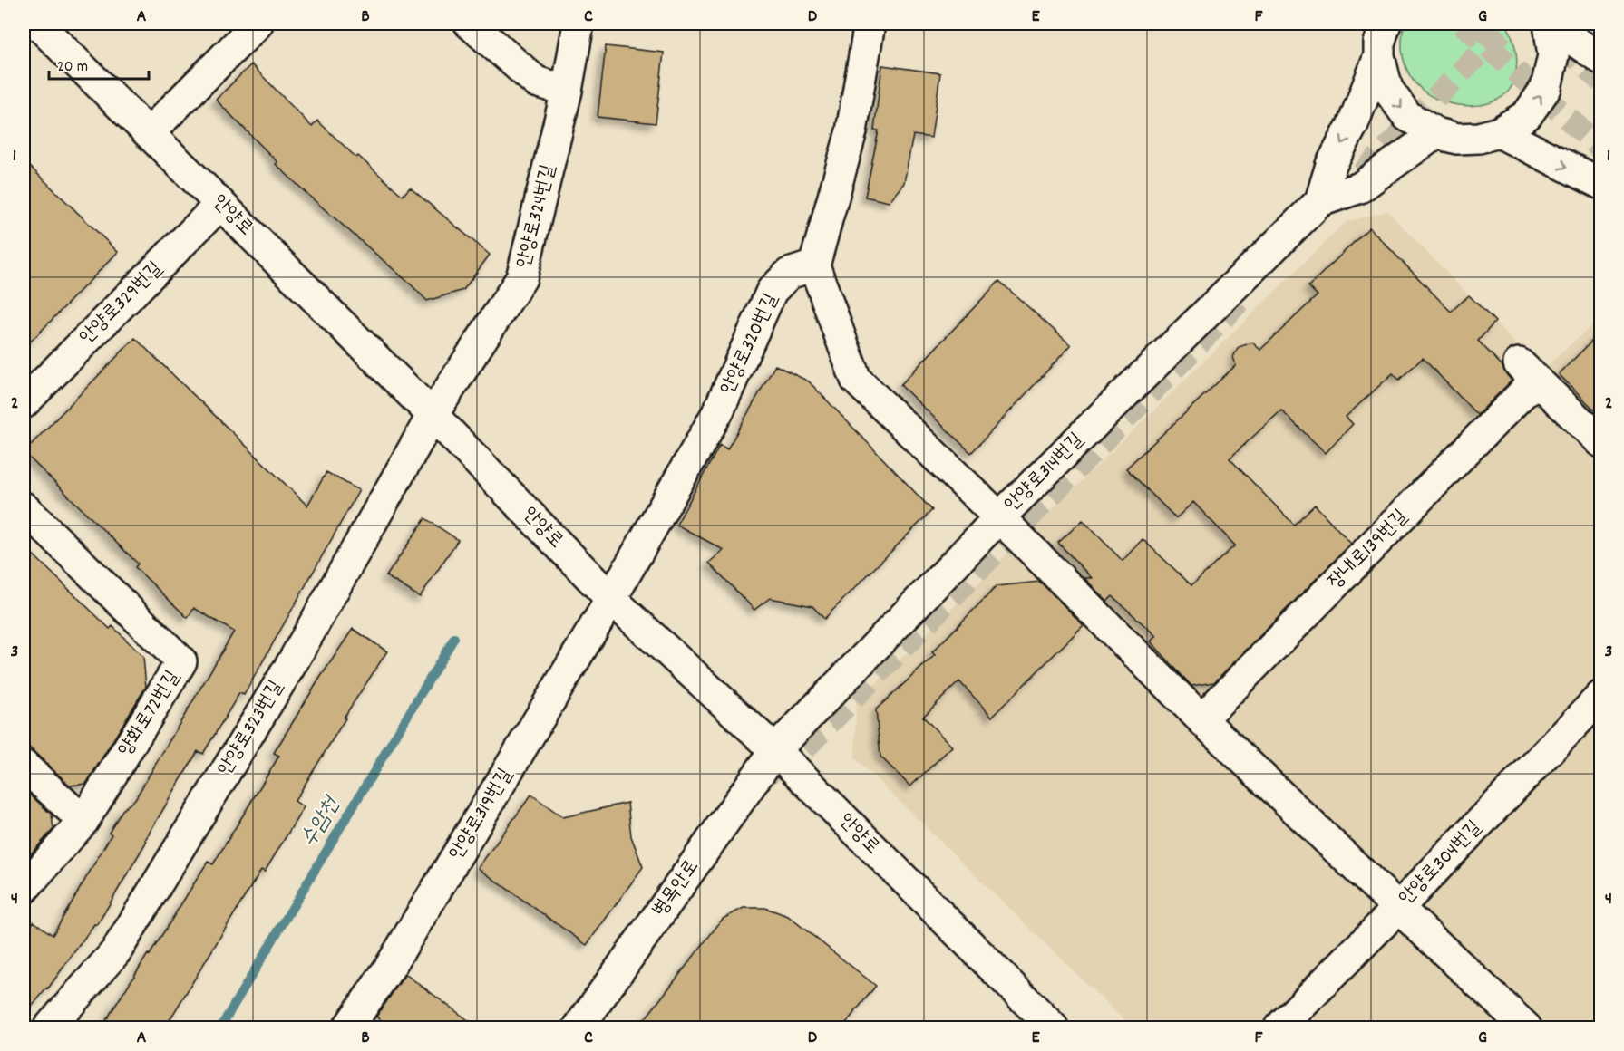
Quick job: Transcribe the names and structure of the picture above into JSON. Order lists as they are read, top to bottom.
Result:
{
  "streets": {
    "street": [
      "안양로",
      "안양로324번길",
      "안양로329번길",
      "안양로320번길",
      "안양로314번길",
      "장내로139번길",
      "양화로72번길",
      "안양로323번길",
      "안양로319번길",
      "안양로304번길",
      "병목안로"
    ]
  },
  "crossings": [
    ["안양로", "안양로324번길"],
    ["안양로", "안양로329번길"],
    ["안양로", "안양로320번길"],
    ["안양로", "안양로314번길"],
    ["안양로", "안양로323번길"],
    ["안양로", "안양로319번길"],
    ["안양로", "병목안로"],
    ["안양로324번길", "안양로323번길"],
    ["안양로320번길", "안양로319번길"],
    ["안양로314번길", "병목안로"]
  ],
  "water": ["수암천"],
  "scale_bar": "20 m",
  "grid": {
    "columns": [
      "A",
      "B",
      "C",
      "D",
      "E",
      "F",
      "G"
    ],
    "rows": [
      "1",
      "2",
      "3",
      "4"
    ]
  }
}
